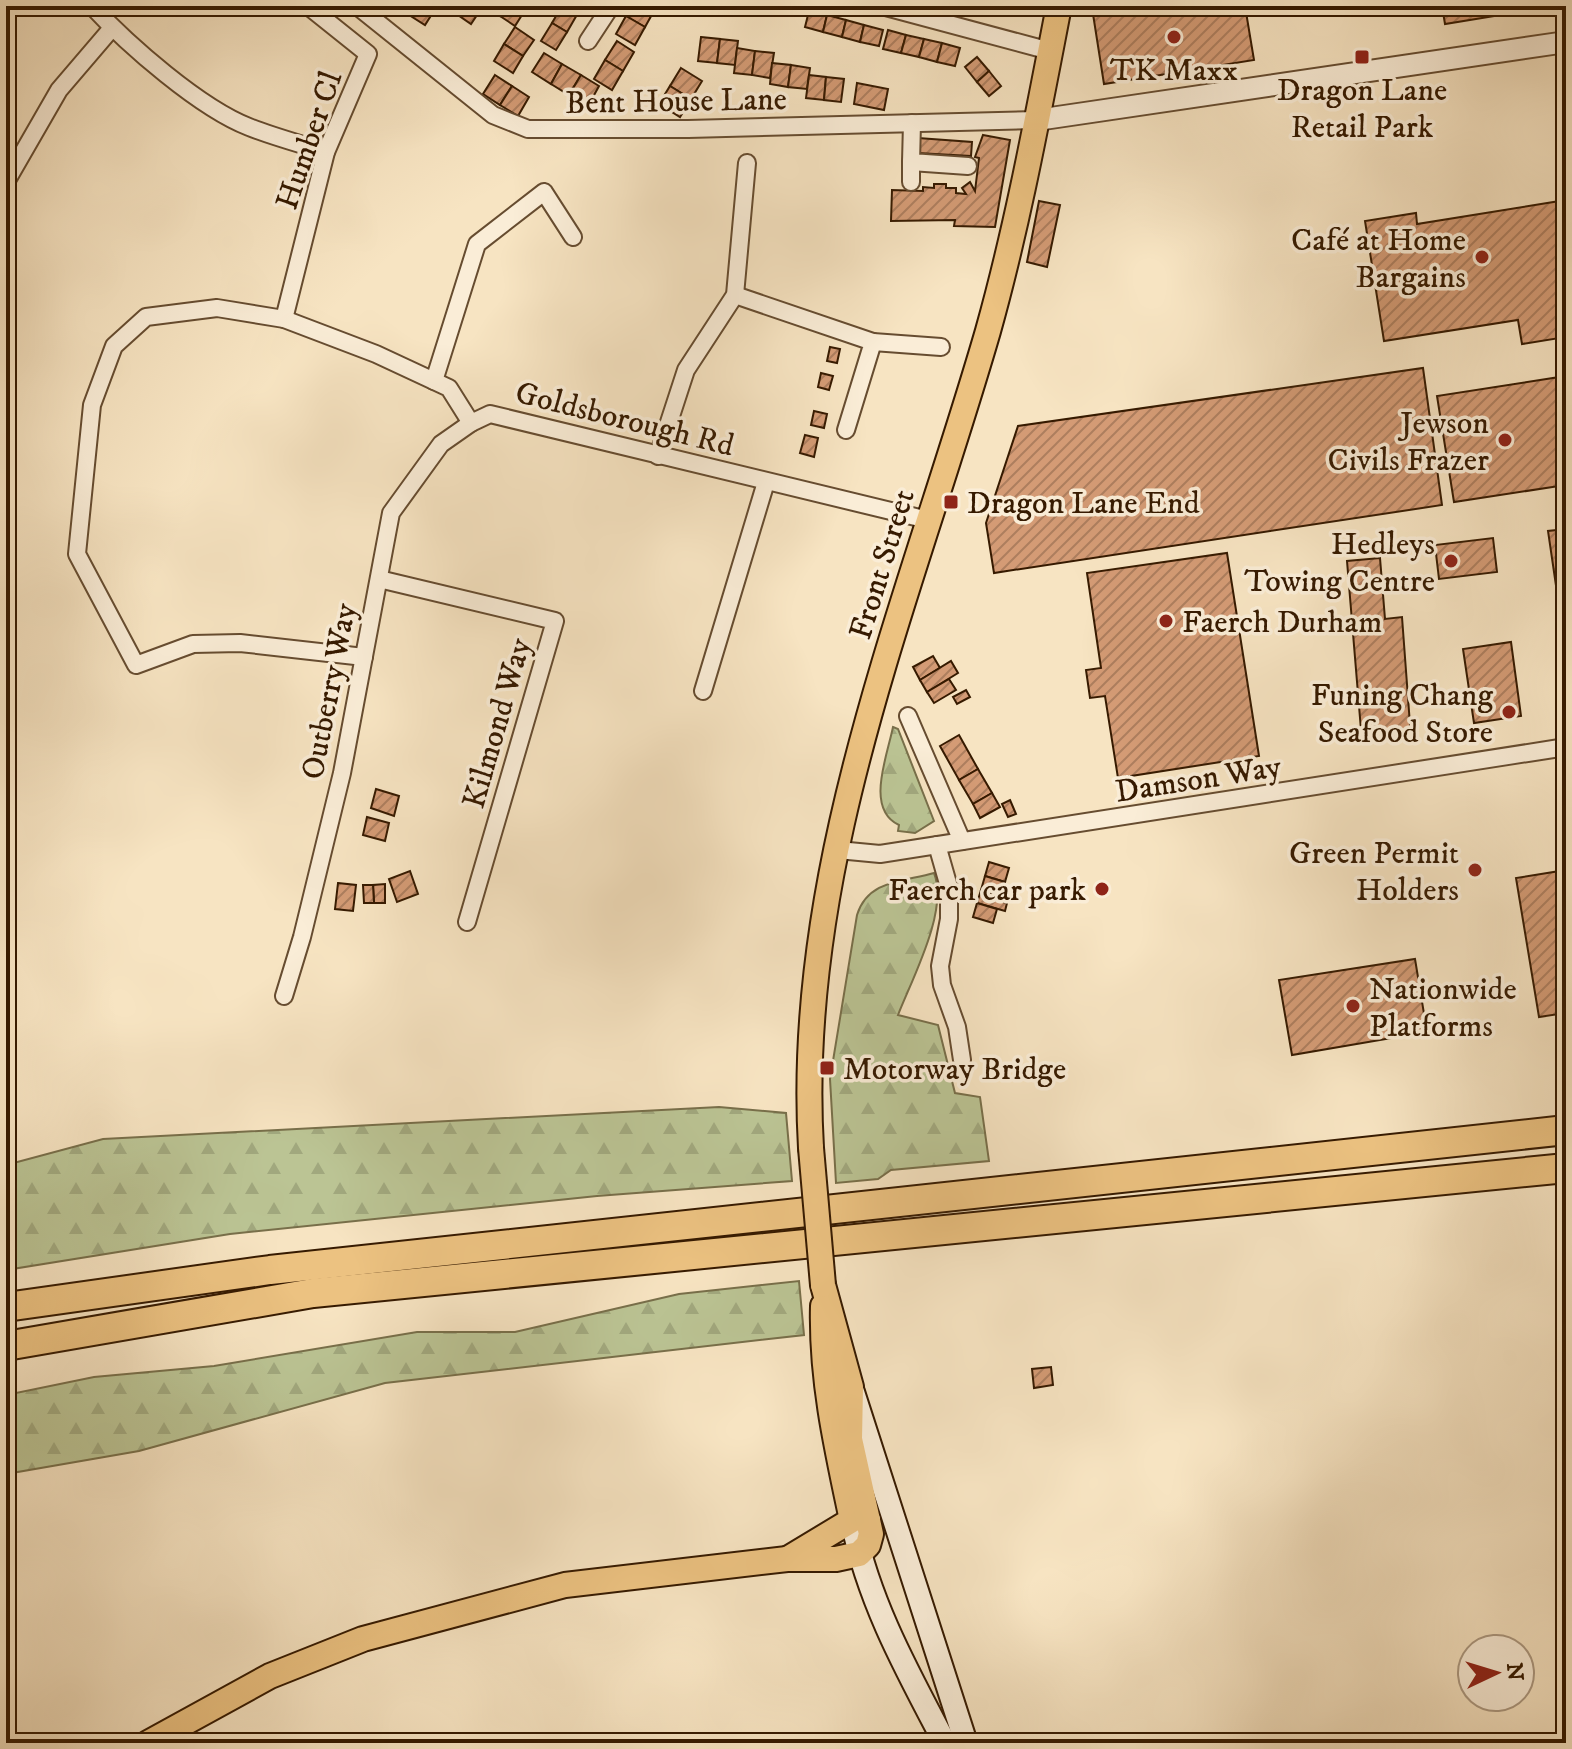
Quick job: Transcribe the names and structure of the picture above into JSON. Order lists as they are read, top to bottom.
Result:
{
  "streets": {
    "main road": ["Front Street"],
    "street": [
      "Bent House Lane",
      "Humber Cl",
      "Goldsborough Rd",
      "Outberry Way",
      "Kilmond Way",
      "Damson Way"
    ]
  },
  "crossings": [
    ["Bent House Lane", "Front Street"],
    ["Humber Cl", "Goldsborough Rd"],
    ["Goldsborough Rd", "Front Street"],
    ["Goldsborough Rd", "Outberry Way"],
    ["Front Street", "Damson Way"],
    ["Outberry Way", "Kilmond Way"]
  ],
  "places": {
    "other": [
      "TK Maxx",
      "Café at Home Bargains",
      "Jewson Civils Frazer",
      "Hedleys Towing Centre",
      "Faerch Durham",
      "Funing Chang Seafood Store",
      "Green Permit Holders",
      "Faerch car park",
      "Nationwide Platforms"
    ],
    "transit": ["Dragon Lane Retail Park", "Dragon Lane End", "Motorway Bridge"]
  },
  "north": "right"
}
